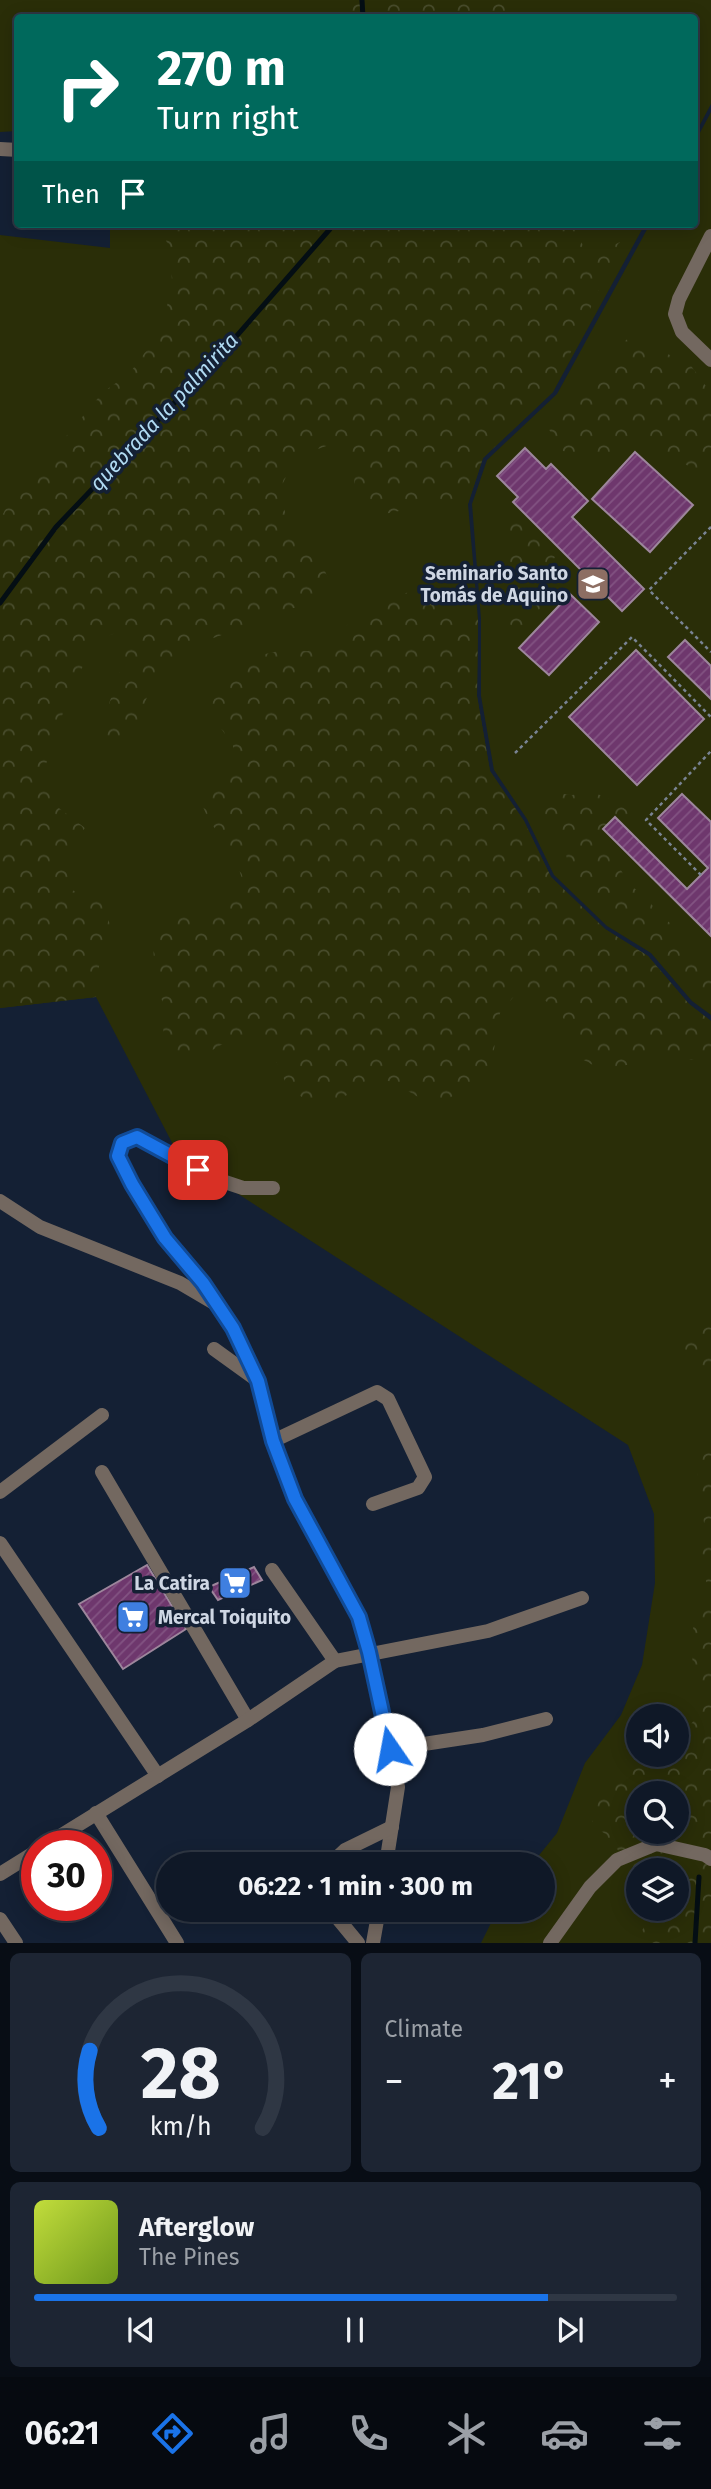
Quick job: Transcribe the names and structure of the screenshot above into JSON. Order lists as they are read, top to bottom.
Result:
{
  "water": ["quebrada la palmirita"],
  "places": {
    "school or university": ["Seminario Santo Tomás de Aquino"],
    "supermarket": ["La Catira", "Mercal Toiquito"]
  },
  "page": {
    "turn": ["270 m", "Turn right"],
    "then": "Then",
    "limit": "30",
    "trip": "06:22 · 1 min · 300 m",
    "tile": "Climate",
    "heat": ["−", "21°", "+"],
    "song": ["Afterglow", "The Pines"],
    "tabs": "06:21",
    "gauge": ["28", "km/h"]
  }
}
